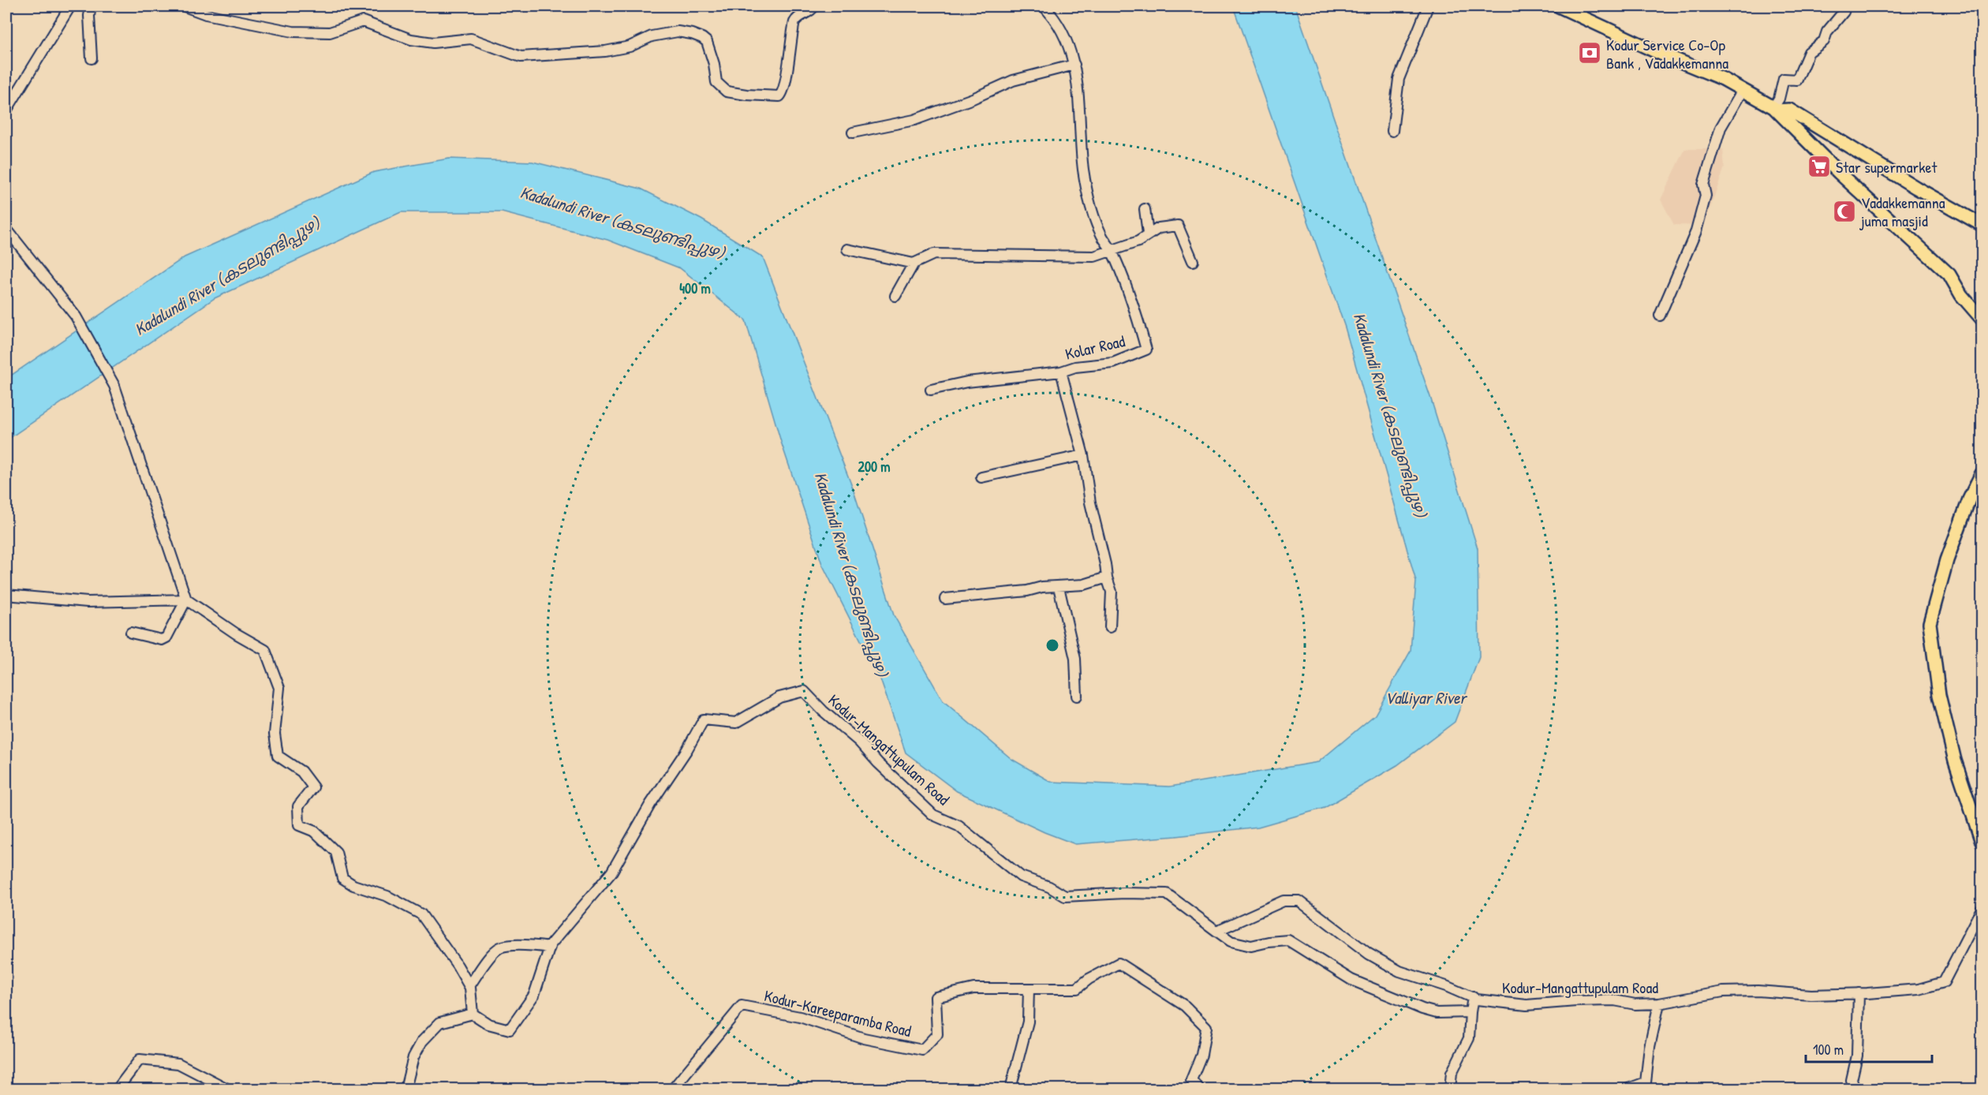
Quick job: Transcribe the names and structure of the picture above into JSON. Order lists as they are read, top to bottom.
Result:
{
  "streets": {
    "street": ["Kolar Road", "Kodur-Mangattupulam Road", "Kodur-Kareeparamba Road"]
  },
  "water": ["Kadalundi River (കടലുണ്ടിപ്പുഴ)", "Valliyar River"],
  "places": {
    "bank": ["Kodur Service Co-Op Bank , Vadakkemanna"],
    "supermarket": ["Star supermarket"],
    "mosque": ["Vadakkemanna juma masjid"]
  },
  "scale_bar": "100 m",
  "rings": ["400 m", "200 m"]
}
